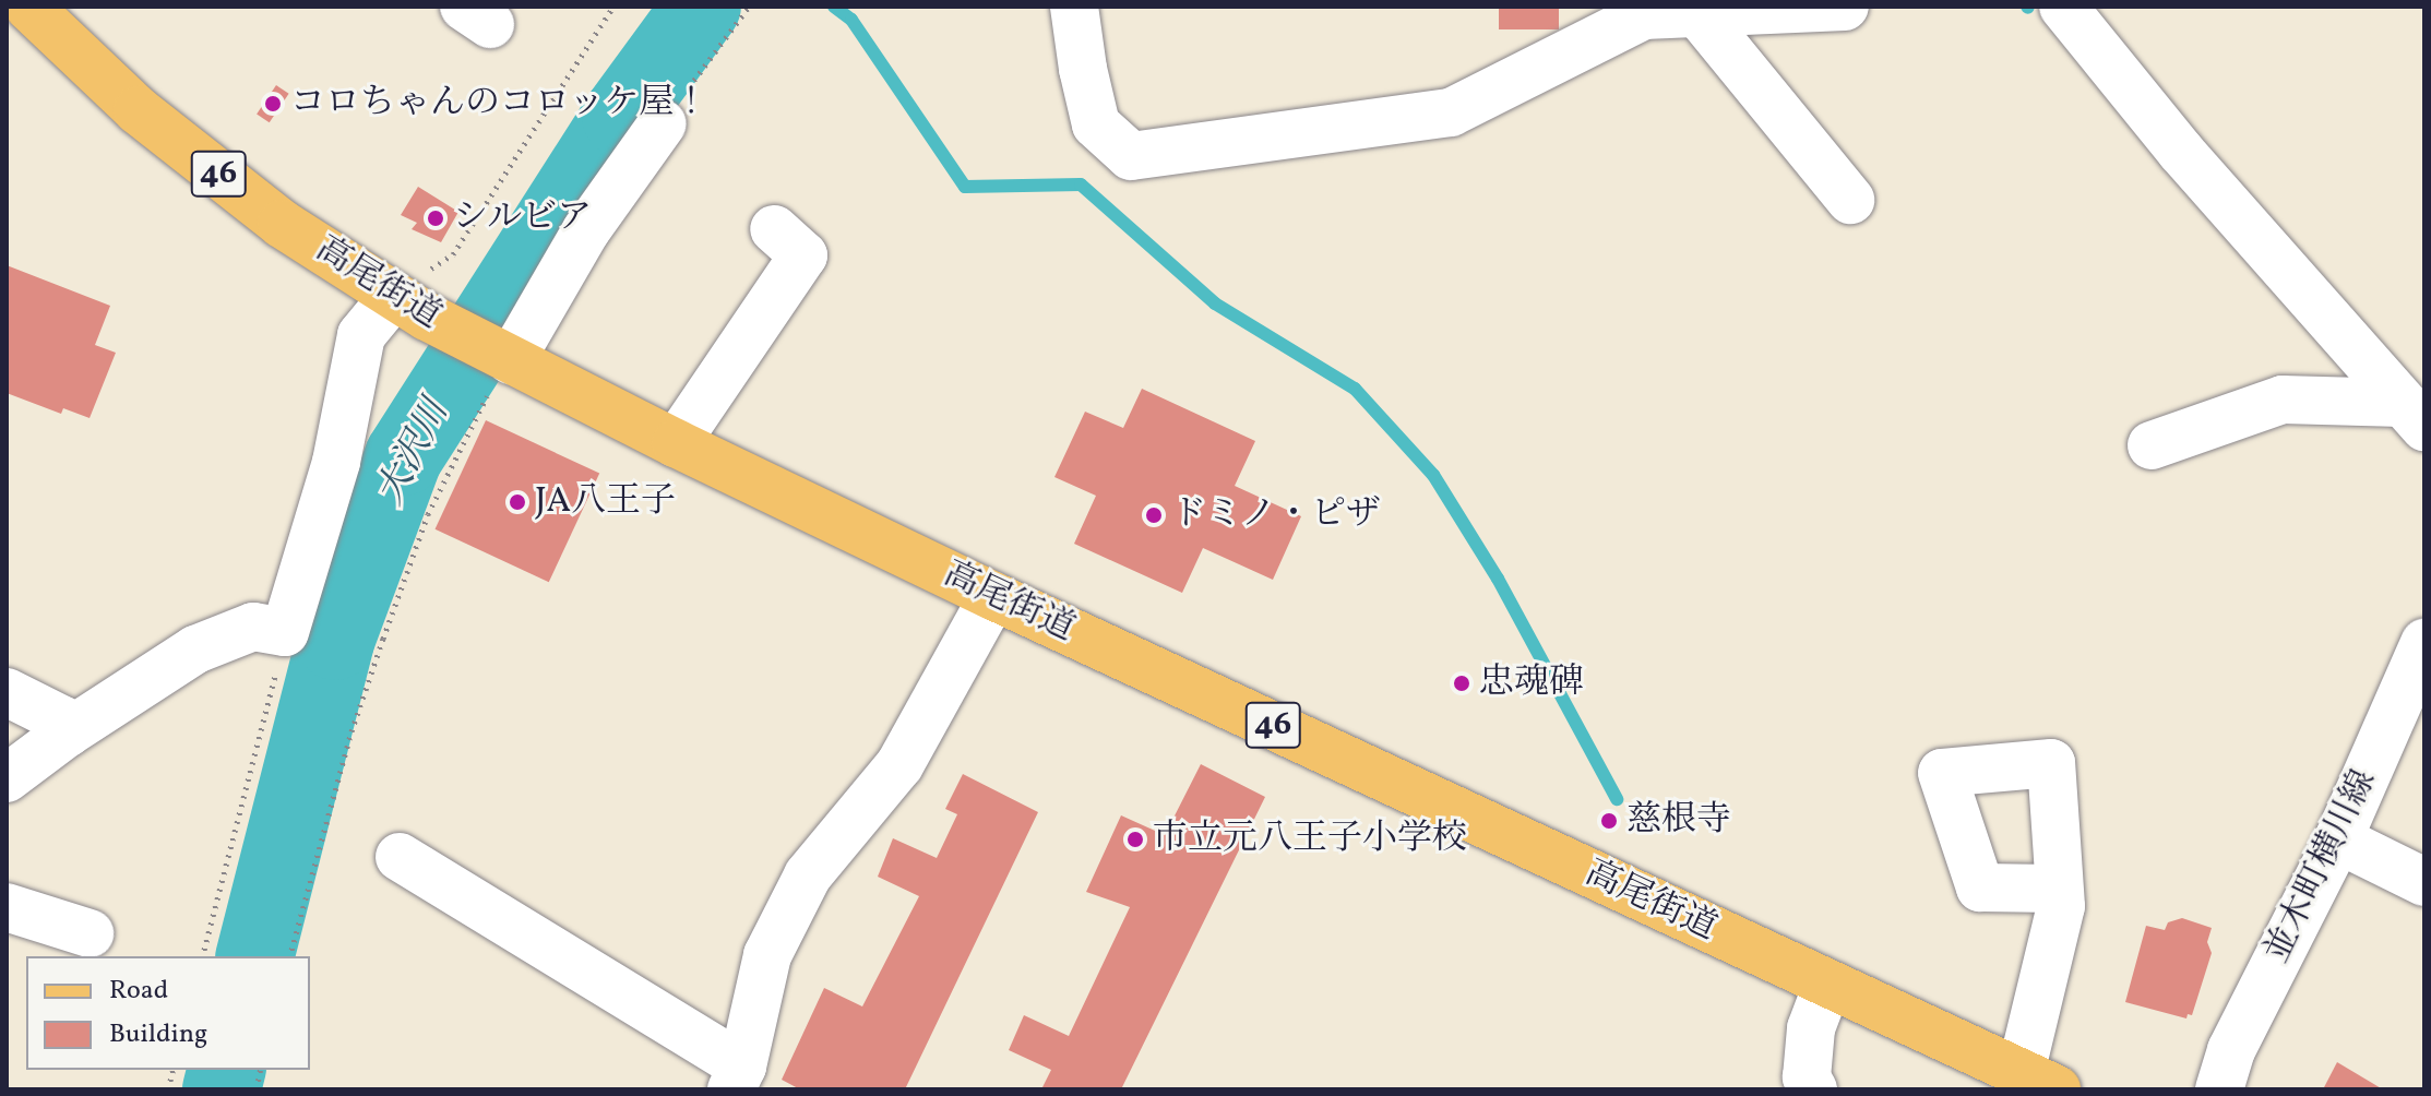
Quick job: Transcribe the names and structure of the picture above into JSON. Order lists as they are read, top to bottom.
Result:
{
  "streets": {
    "main road": ["46", "高尾街道"],
    "street": ["並木町横川線"]
  },
  "water": ["大沢川"],
  "places": [
    "コロちゃんのコロッケ屋！",
    "シルビア",
    "JA八王子",
    "ドミノ・ピザ",
    "忠魂碑",
    "慈根寺",
    "市立元八王子小学校"
  ],
  "legend": ["Road", "Building"]
}
